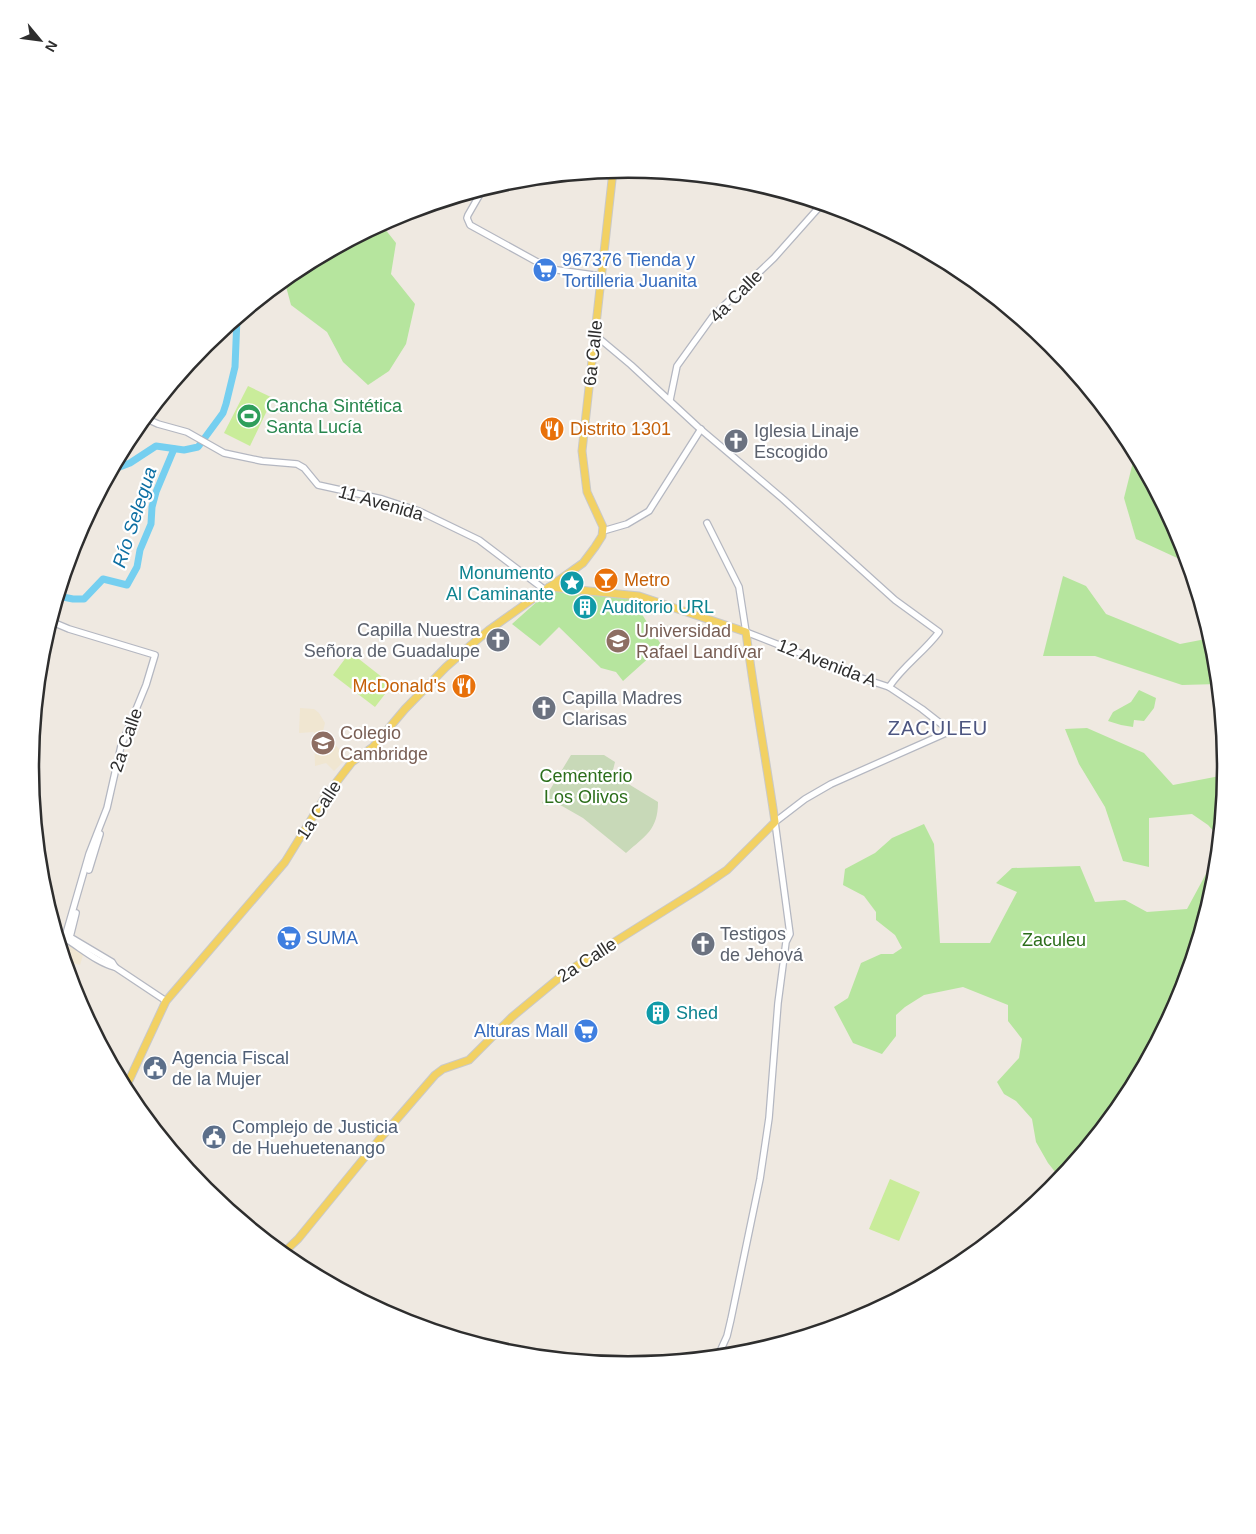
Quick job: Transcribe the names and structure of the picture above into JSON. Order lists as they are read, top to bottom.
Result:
{
  "streets": {
    "main road": [
      "6a Calle",
      "12 Avenida A",
      "2a Calle",
      "1a Calle"
    ],
    "street": ["4a Calle", "11 Avenida"]
  },
  "crossings": [
    ["6a Calle", "1a Calle"],
    ["11 Avenida", "12 Avenida A"],
    ["11 Avenida", "1a Calle"],
    ["12 Avenida A", "2a Calle"],
    ["12 Avenida A", "1a Calle"],
    ["2a Calle", "1a Calle"]
  ],
  "districts": ["ZACULEU"],
  "water": ["Río Selegua"],
  "parks": ["Cementerio Los Olivos", "Zaculeu"],
  "places": {
    "supermarket": ["967376 Tienda y Tortilleria Juanita", "SUMA", "Alturas Mall"],
    "sports": ["Cancha Sintética Santa Lucía"],
    "restaurant": ["Distrito 1301", "McDonald's"],
    "church": [
      "Iglesia Linaje Escogido",
      "Capilla Nuestra Señora de Guadalupe",
      "Capilla Madres Clarisas",
      "Testigos de Jehová"
    ],
    "bar": ["Metro"],
    "place": ["Monumento Al Caminante"],
    "building": ["Auditorio URL", "Shed"],
    "school or university": ["Universidad Rafael Landívar", "Colegio Cambridge"],
    "public building": ["Agencia Fiscal de la Mujer", "Complejo de Justicia de Huehuetenango"]
  },
  "north": "bottom right"
}
